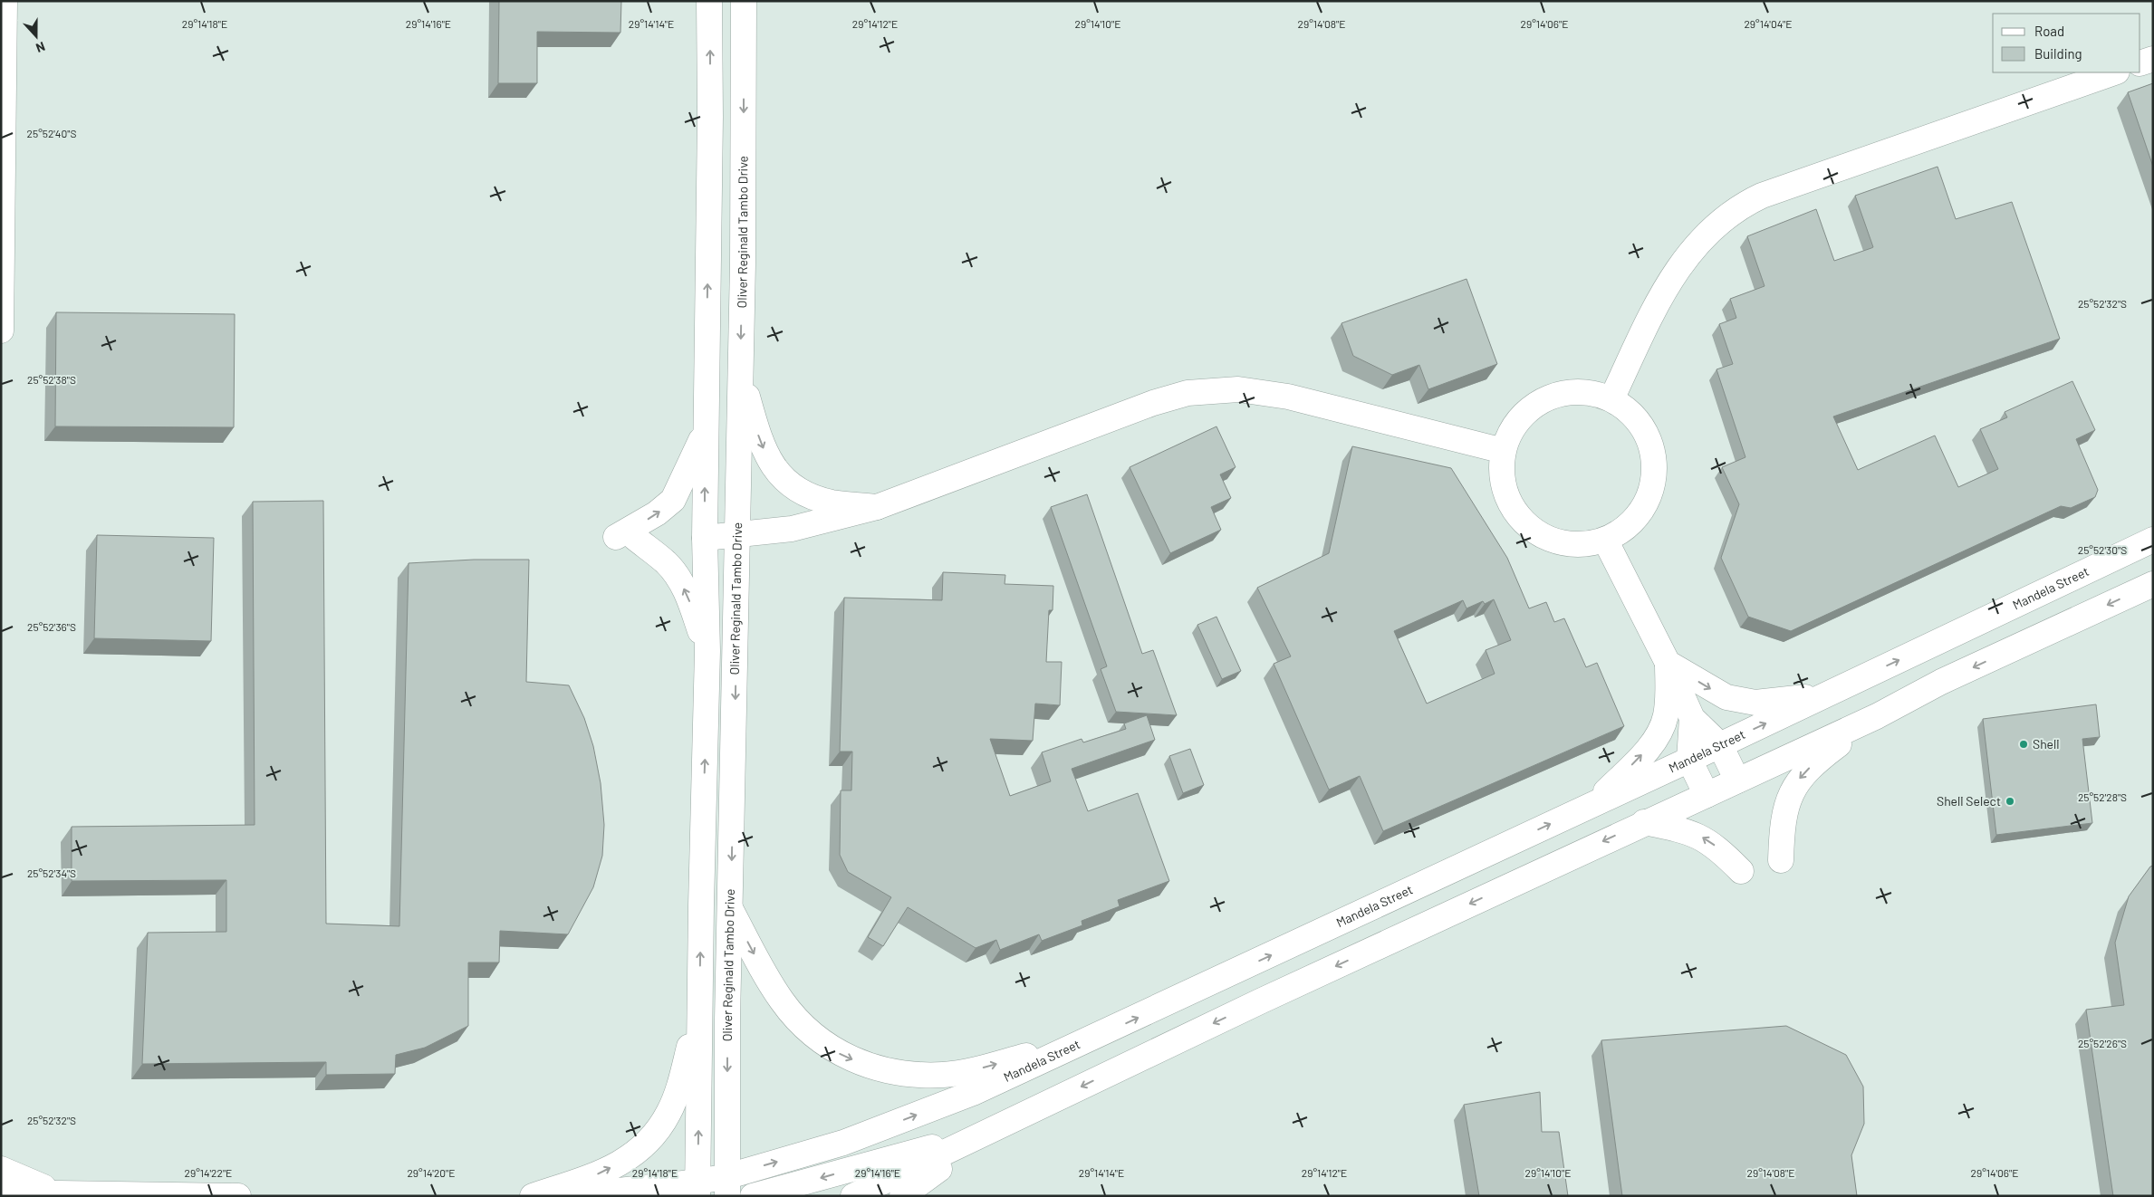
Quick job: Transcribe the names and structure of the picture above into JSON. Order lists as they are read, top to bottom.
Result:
{
  "streets": {
    "main road": ["Oliver Reginald Tambo Drive", "Mandela Street"]
  },
  "crossings": [
    ["Oliver Reginald Tambo Drive", "Mandela Street"]
  ],
  "places": ["Shell", "Shell Select"],
  "legend": ["Road", "Building"],
  "north": "bottom",
  "coordinates": [
    "29°14'18\"E",
    "29°14'16\"E",
    "29°14'14\"E",
    "29°14'12\"E",
    "29°14'10\"E",
    "29°14'08\"E",
    "29°14'06\"E",
    "29°14'04\"E",
    "25°52'40\"S",
    "25°52'32\"S",
    "25°52'38\"S",
    "25°52'30\"S",
    "25°52'36\"S",
    "25°52'28\"S",
    "25°52'34\"S",
    "25°52'26\"S",
    "29°14'22\"E",
    "29°14'20\"E"
  ]
}
